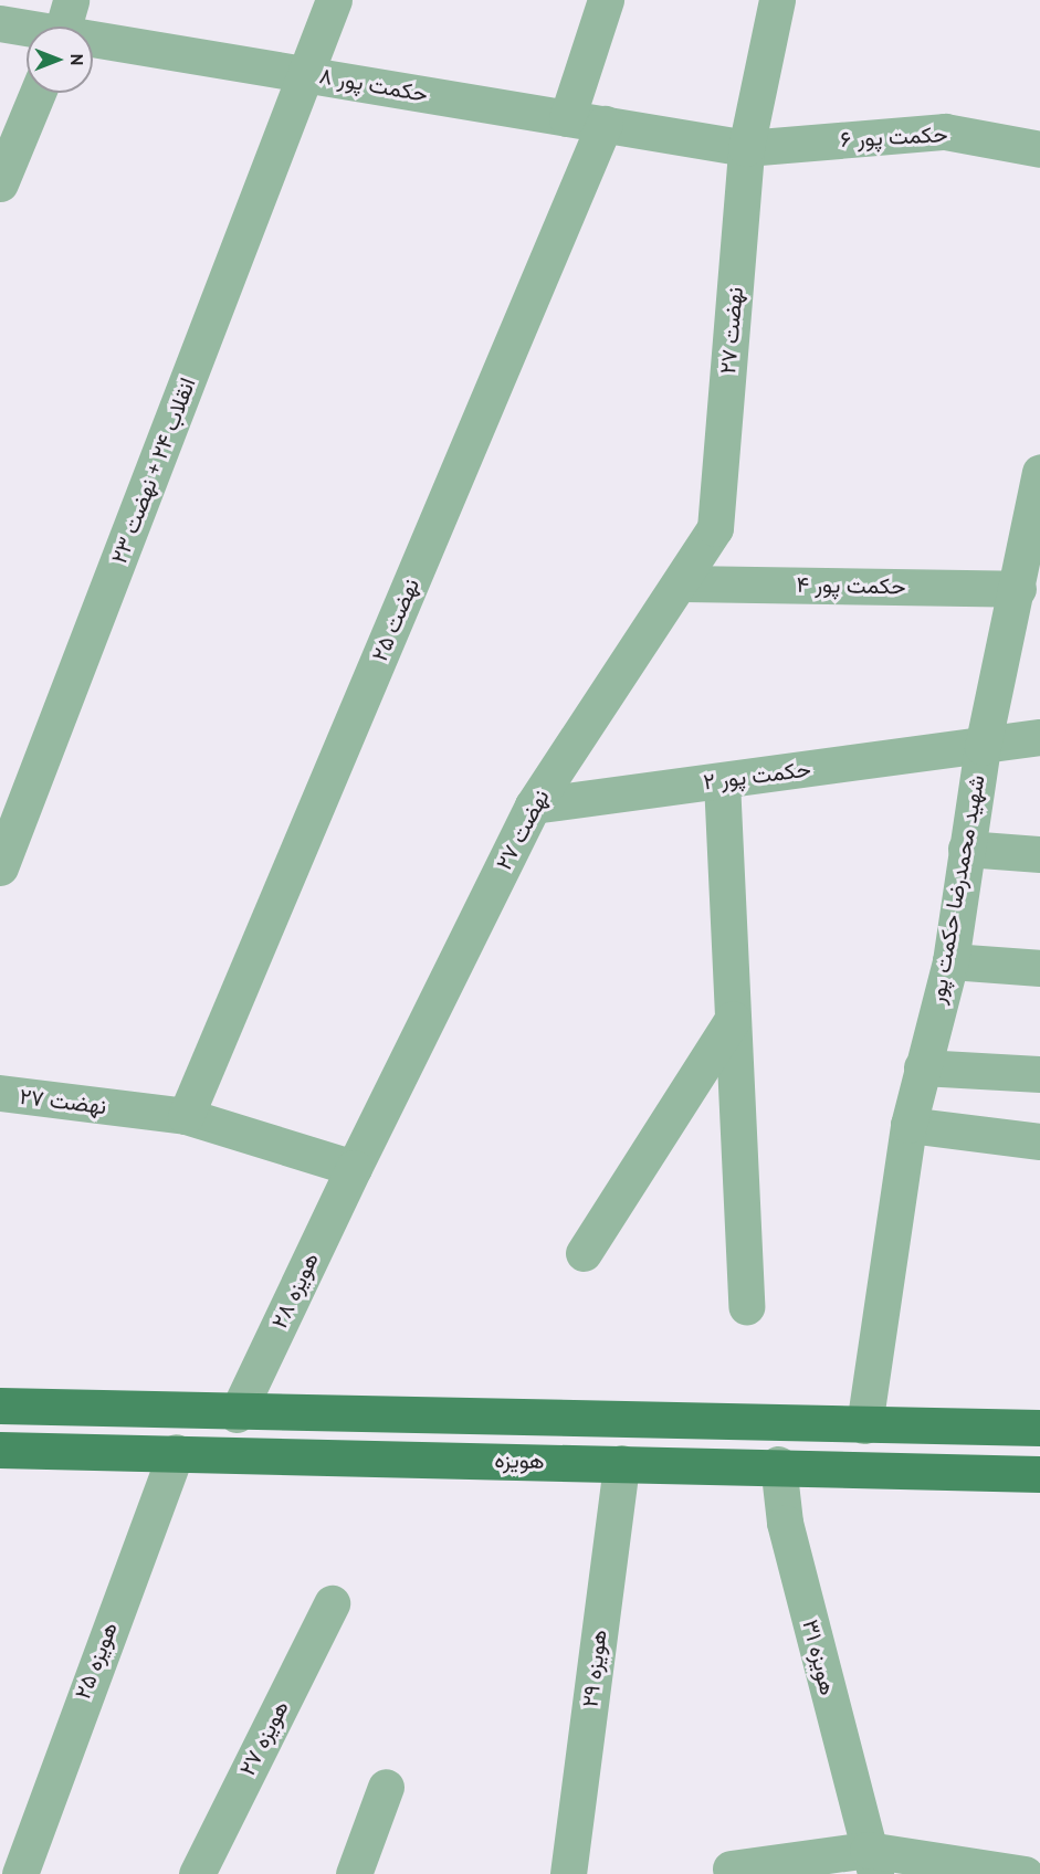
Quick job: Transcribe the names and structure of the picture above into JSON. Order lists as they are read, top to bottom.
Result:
{
  "streets": {
    "main road": ["هویزه"],
    "street": [
      "حکمت پور ۸",
      "حکمت پور ۶",
      "نهضت ۲۷",
      "انقلاب ۲۴ + نهضت ۲۳",
      "حکمت پور ۴",
      "نهضت ۲۵",
      "حکمت پور ۲",
      "شهید محمدرضا حکمت پور",
      "هویزه ۲۸",
      "هویزه ۳۱",
      "هویزه ۲۵",
      "هویزه ۲۹",
      "هویزه ۲۷"
    ]
  },
  "crossings": [
    ["حکمت پور ۸", "حکمت پور ۶"],
    ["حکمت پور ۸", "نهضت ۲۷"],
    ["حکمت پور ۸", "انقلاب ۲۴ + نهضت ۲۳"],
    ["حکمت پور ۸", "نهضت ۲۵"],
    ["حکمت پور ۶", "نهضت ۲۷"],
    ["نهضت ۲۷", "حکمت پور ۴"],
    ["نهضت ۲۷", "نهضت ۲۵"],
    ["نهضت ۲۷", "حکمت پور ۲"],
    ["نهضت ۲۷", "هویزه ۲۸"],
    ["حکمت پور ۴", "شهید محمدرضا حکمت پور"],
    ["حکمت پور ۲", "شهید محمدرضا حکمت پور"],
    ["شهید محمدرضا حکمت پور", "هویزه"],
    ["هویزه ۲۸", "هویزه"],
    ["هویزه", "هویزه ۳۱"],
    ["هویزه", "هویزه ۲۵"],
    ["هویزه", "هویزه ۲۹"]
  ],
  "north": "right"
}
